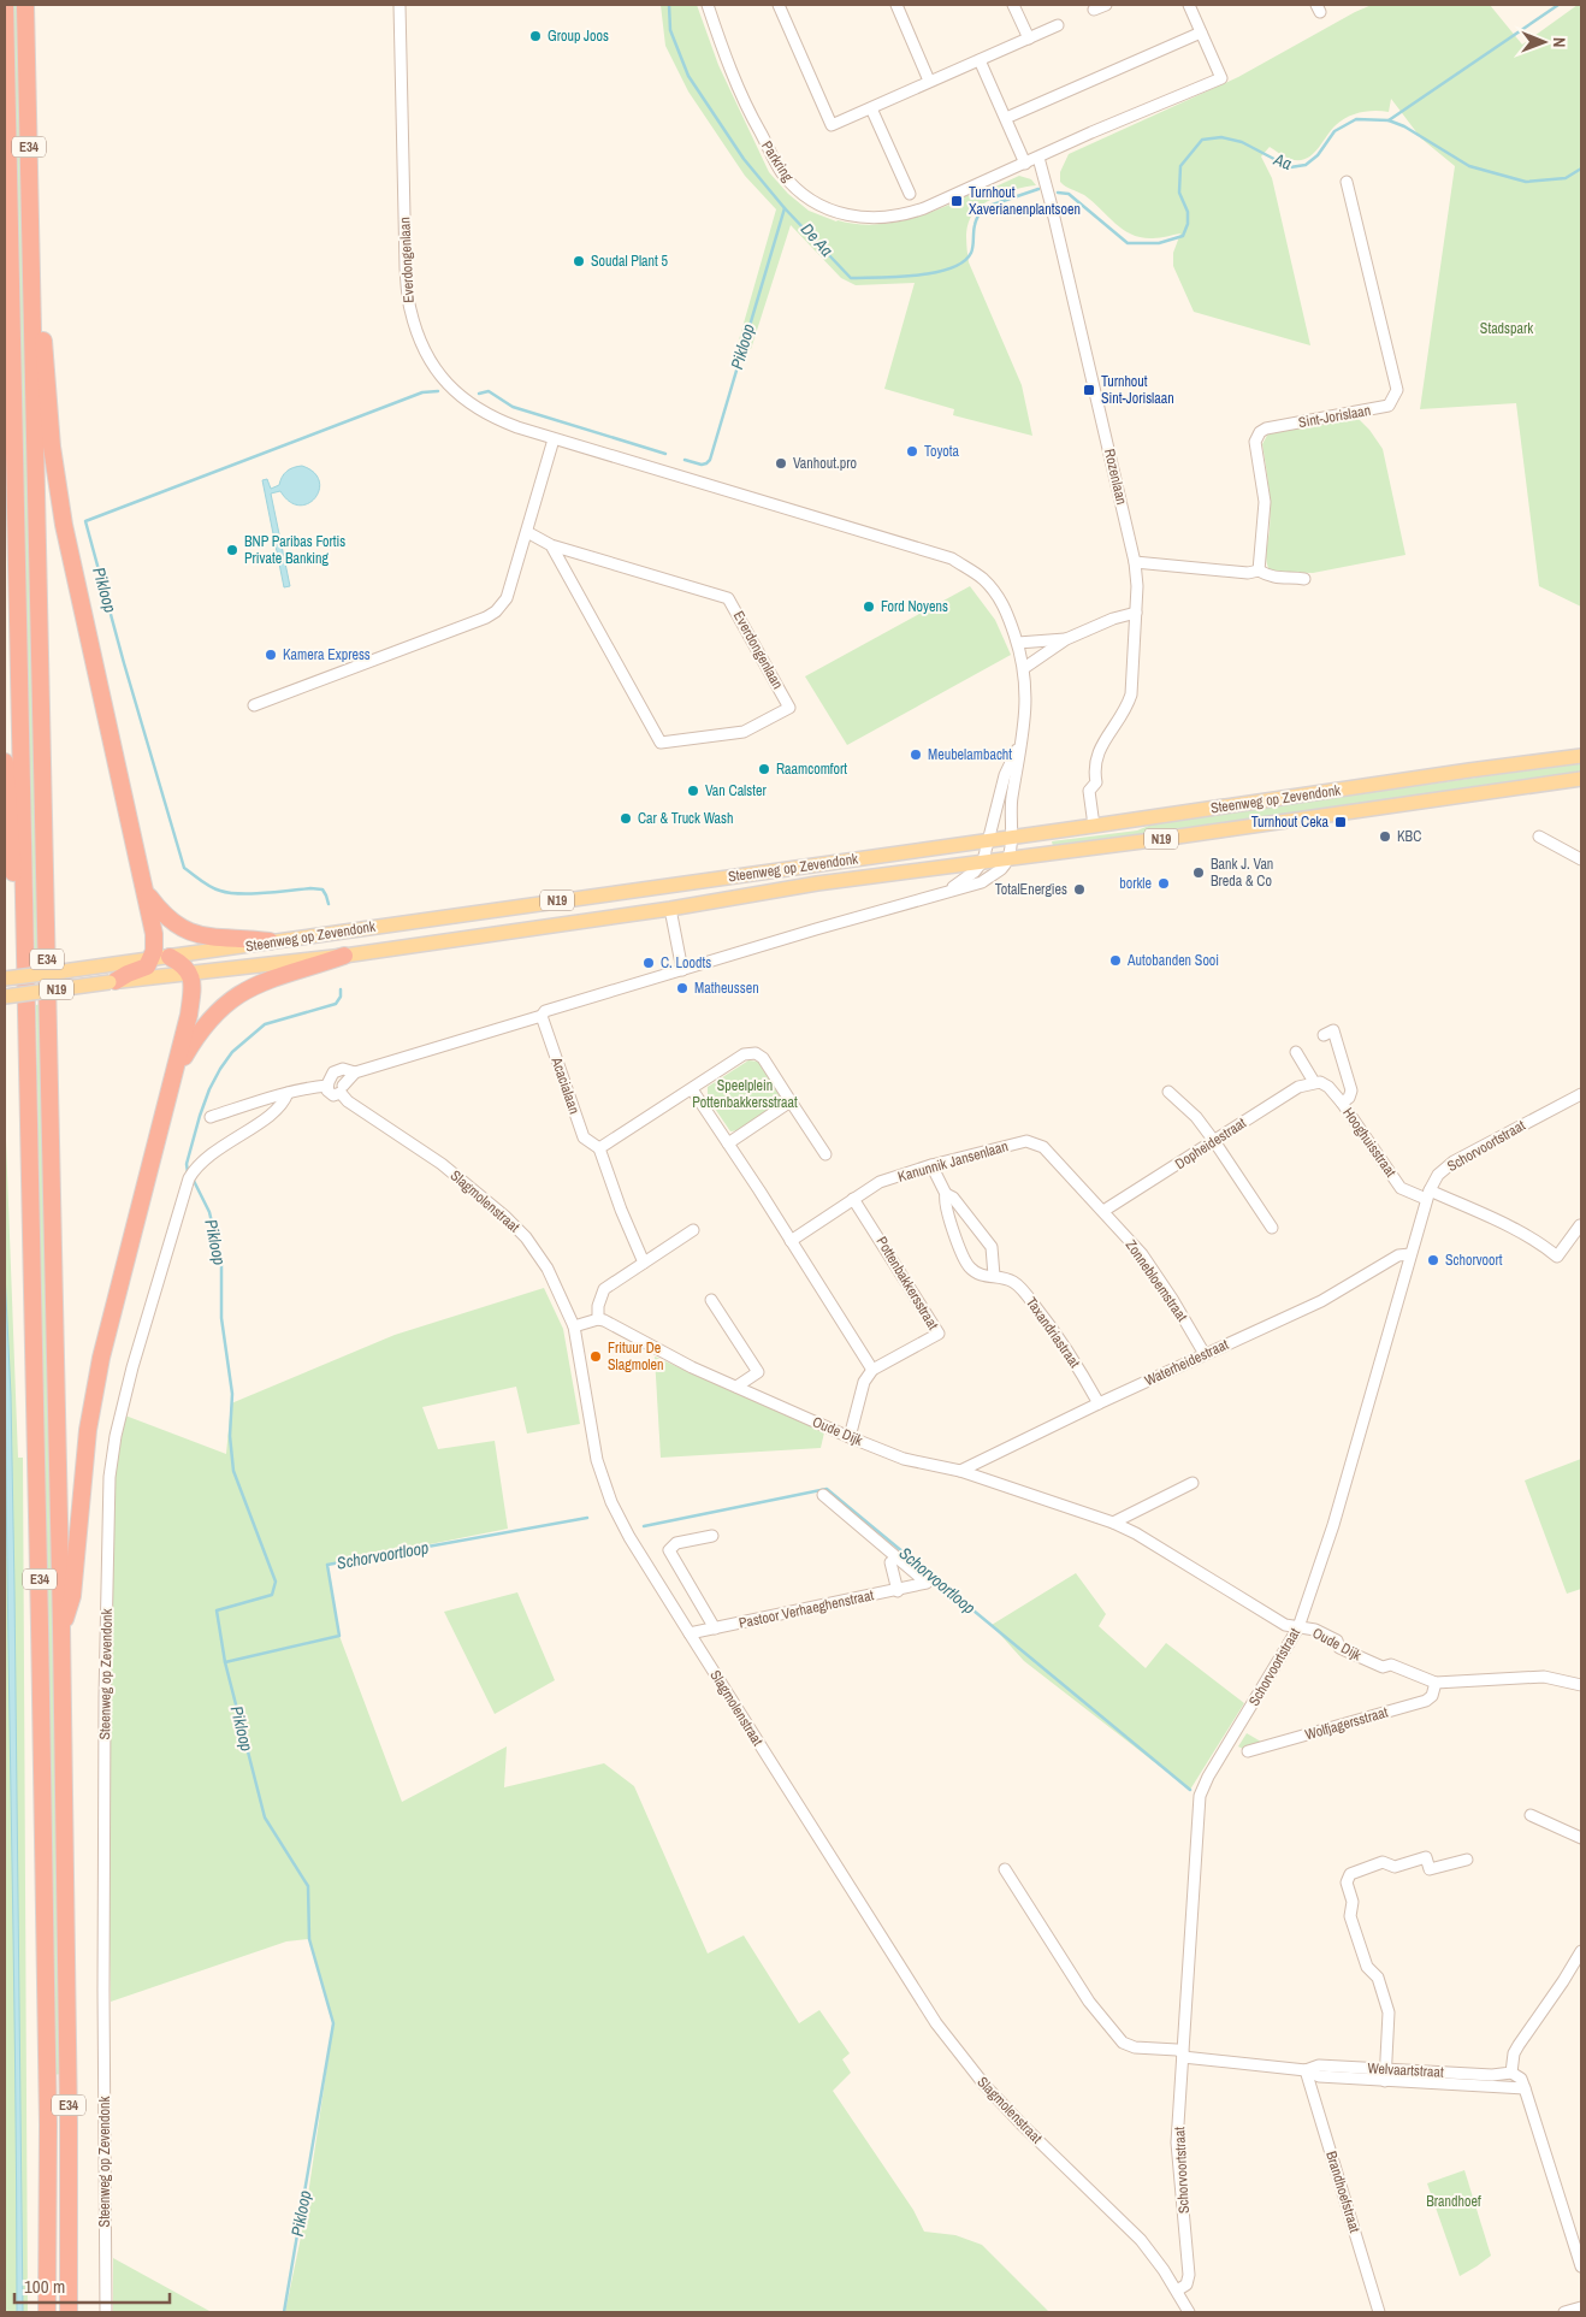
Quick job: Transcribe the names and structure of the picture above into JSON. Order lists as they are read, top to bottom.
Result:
{
  "streets": {
    "highway": ["E34"],
    "main road": ["Steenweg op Zevendonk", "N19"],
    "street": [
      "Parkring",
      "Everdongenlaan",
      "Sint-Jorislaan",
      "Rozenlaan",
      "Acacialaan",
      "Hooghuisstraat",
      "Dopheidestraat",
      "Schorvoortstraat",
      "Kanunnik Jansenlaan",
      "Slagmolenstraat",
      "Zonnebloemstraat",
      "Pottenbakkersstraat",
      "Taxandriastraat",
      "Waterheidestraat",
      "Oude Dijk",
      "Pastoor Verhaeghenstraat",
      "Wolfjagersstraat",
      "Welvaartstraat",
      "Brandhoefstraat"
    ]
  },
  "crossings": [
    ["Parkring", "Rozenlaan"],
    ["Everdongenlaan", "Steenweg op Zevendonk"],
    ["Rozenlaan", "Steenweg op Zevendonk"],
    ["Hooghuisstraat", "Dopheidestraat"],
    ["Hooghuisstraat", "Schorvoortstraat"],
    ["Dopheidestraat", "Kanunnik Jansenlaan"],
    ["Dopheidestraat", "Zonnebloemstraat"],
    ["Schorvoortstraat", "Slagmolenstraat"],
    ["Schorvoortstraat", "Waterheidestraat"],
    ["Schorvoortstraat", "Oude Dijk"],
    ["Schorvoortstraat", "Welvaartstraat"],
    ["Kanunnik Jansenlaan", "Zonnebloemstraat"],
    ["Kanunnik Jansenlaan", "Pottenbakkersstraat"],
    ["Kanunnik Jansenlaan", "Taxandriastraat"],
    ["Slagmolenstraat", "Pastoor Verhaeghenstraat"],
    ["Zonnebloemstraat", "Waterheidestraat"],
    ["Taxandriastraat", "Waterheidestraat"],
    ["Waterheidestraat", "Oude Dijk"],
    ["Oude Dijk", "Wolfjagersstraat"],
    ["Welvaartstraat", "Brandhoefstraat"]
  ],
  "water": [
    "Aa",
    "De Aa",
    "Pikloop",
    "Schorvoortloop"
  ],
  "parks": ["Stadspark", "Speelplein Pottenbakkersstraat", "Brandhoef"],
  "places": {
    "other": [
      "Group Joos",
      "Soudal Plant 5",
      "Toyota",
      "Vanhout.pro",
      "BNP Paribas Fortis Private Banking",
      "Ford Noyens",
      "Kamera Express",
      "Meubelambacht",
      "Raamcomfort",
      "Van Calster",
      "Car & Truck Wash",
      "KBC",
      "Bank J. Van Breda & Co",
      "borkle",
      "TotalEnergies",
      "Autobanden Sooi",
      "C. Loodts",
      "Matheussen",
      "Schorvoort",
      "Frituur De Slagmolen"
    ],
    "transit": ["Turnhout Xaverianenplantsoen", "Turnhout Sint-Jorislaan", "Turnhout Ceka"]
  },
  "scale_bar": "100 m",
  "north": "right"
}
